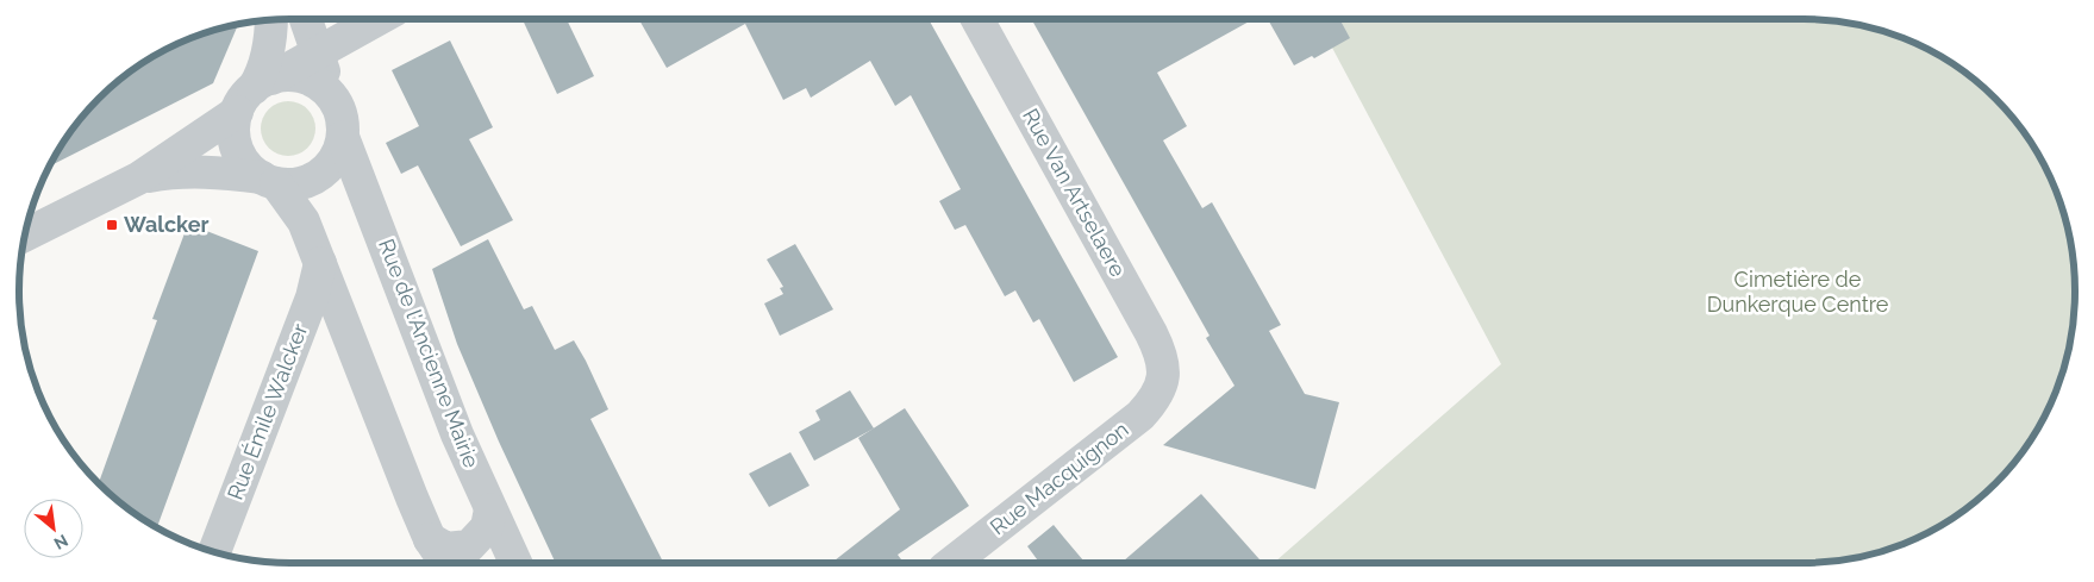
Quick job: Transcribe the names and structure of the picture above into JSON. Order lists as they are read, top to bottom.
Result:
{
  "streets": {
    "street": [
      "Rue Van Artselaere",
      "Rue de l'Ancienne Mairie",
      "Rue Émile Walcker",
      "Rue Macquignon"
    ]
  },
  "crossings": [
    ["Rue Van Artselaere", "Rue Macquignon"]
  ],
  "parks": ["Cimetière de Dunkerque Centre"],
  "places": {
    "transit": ["Walcker"]
  },
  "north": "bottom right"
}
